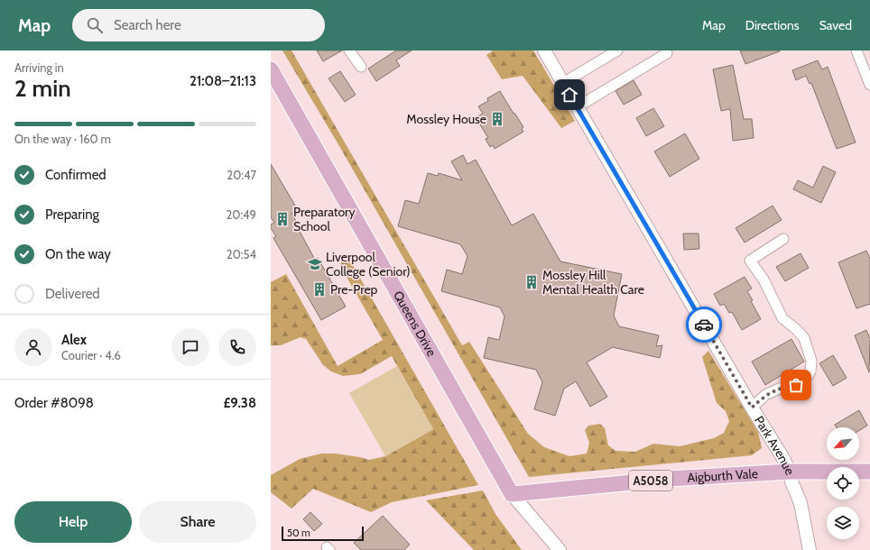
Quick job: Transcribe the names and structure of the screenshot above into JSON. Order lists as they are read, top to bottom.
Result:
{
  "streets": {
    "main road": ["Queens Drive", "Aigburth Vale", "A5058"],
    "street": ["Park Avenue"]
  },
  "crossings": [
    ["Queens Drive", "Aigburth Vale"],
    ["Park Avenue", "Aigburth Vale"]
  ],
  "places": {
    "building": [
      "Mossley House",
      "Preparatory School",
      "Mossley Hill Mental Health Care",
      "Pre-Prep"
    ],
    "school or university": ["Liverpool College (Senior)"]
  },
  "scale_bar": "50 m",
  "north": "bottom left",
  "page": {
    "header": "Map",
    "search": "Search here",
    "nav": ["Map", "Directions", "Saved"],
    "heading": ["2 min", "Arriving in", "21:08–21:13"],
    "panel": [
      "Alex",
      "Courier · 4.6",
      "Order #8098",
      "£9.38"
    ],
    "bar": "On the way · 160 m",
    "list": [
      ["Confirmed", "20:47"],
      ["Preparing", "20:49"],
      ["On the way", "20:54"],
      "Delivered"
    ],
    "buttons": ["Help", "Share"],
    "scale": "50 m"
  }
}
